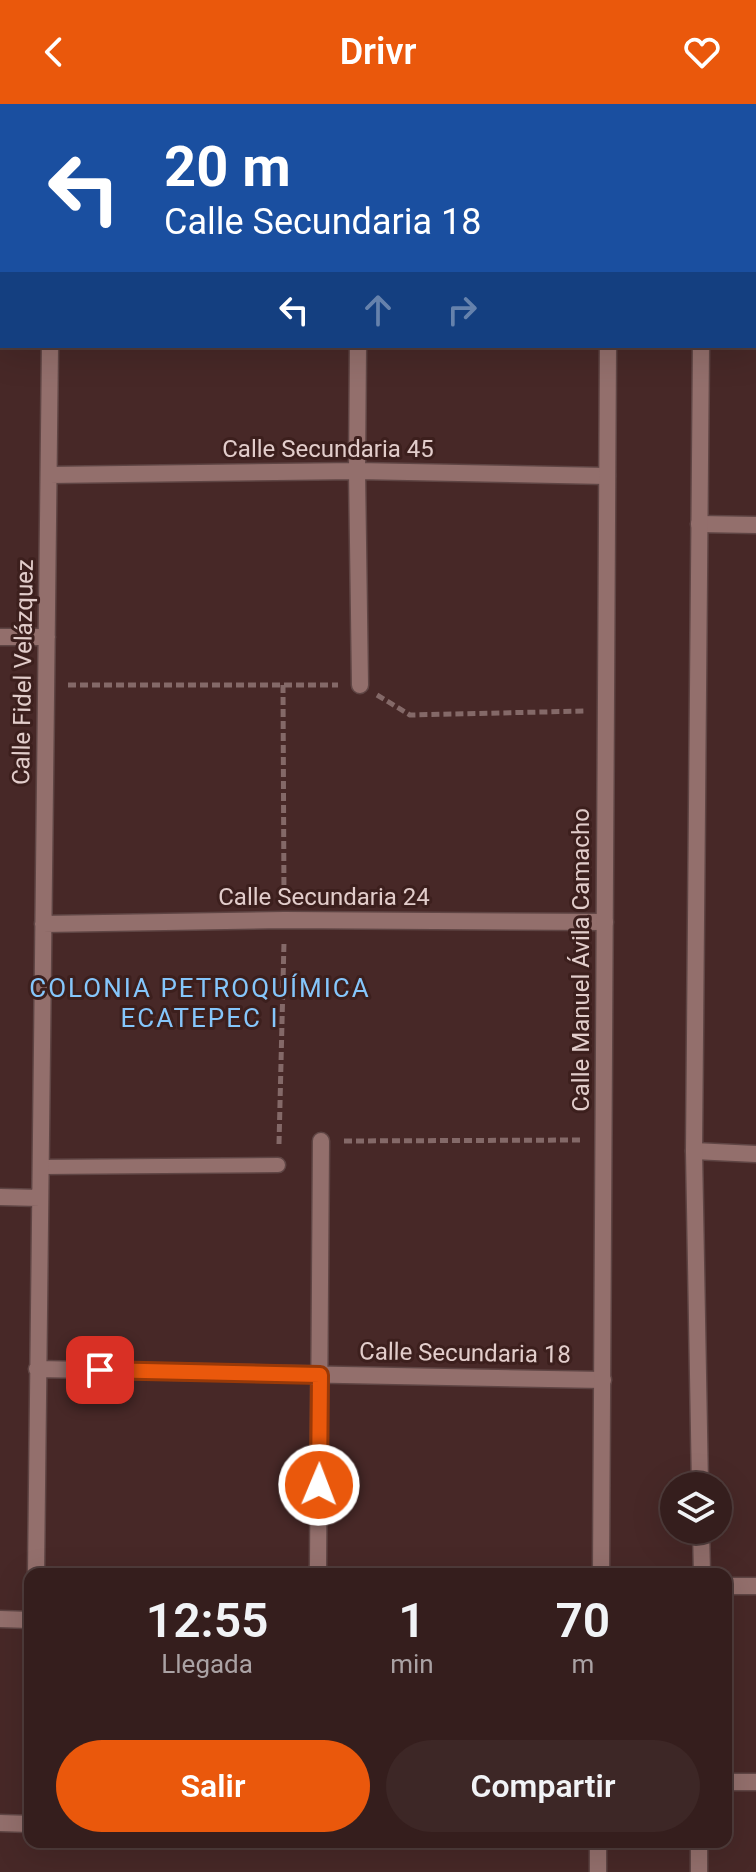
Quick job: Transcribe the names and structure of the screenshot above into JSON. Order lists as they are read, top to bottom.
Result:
{
  "streets": {
    "street": [
      "Calle Secundaria 45",
      "Calle Fidel Velázquez",
      "Calle Secundaria 24",
      "Calle Manuel Ávila Camacho",
      "Calle Secundaria 18"
    ]
  },
  "crossings": [
    ["Calle Secundaria 45", "Calle Fidel Velázquez"],
    ["Calle Secundaria 45", "Calle Manuel Ávila Camacho"],
    ["Calle Fidel Velázquez", "Calle Secundaria 24"],
    ["Calle Fidel Velázquez", "Calle Secundaria 18"],
    ["Calle Secundaria 24", "Calle Manuel Ávila Camacho"],
    ["Calle Manuel Ávila Camacho", "Calle Secundaria 18"]
  ],
  "districts": ["COLONIA PETROQUÍMICA ECATEPEC I"],
  "page": {
    "header": "Drivr",
    "turn": ["20 m", "Calle Secundaria 18"],
    "eta": [
      "12:55",
      "Llegada",
      "1",
      "min",
      "70",
      "m"
    ],
    "buttons": ["Salir", "Compartir"]
  }
}
